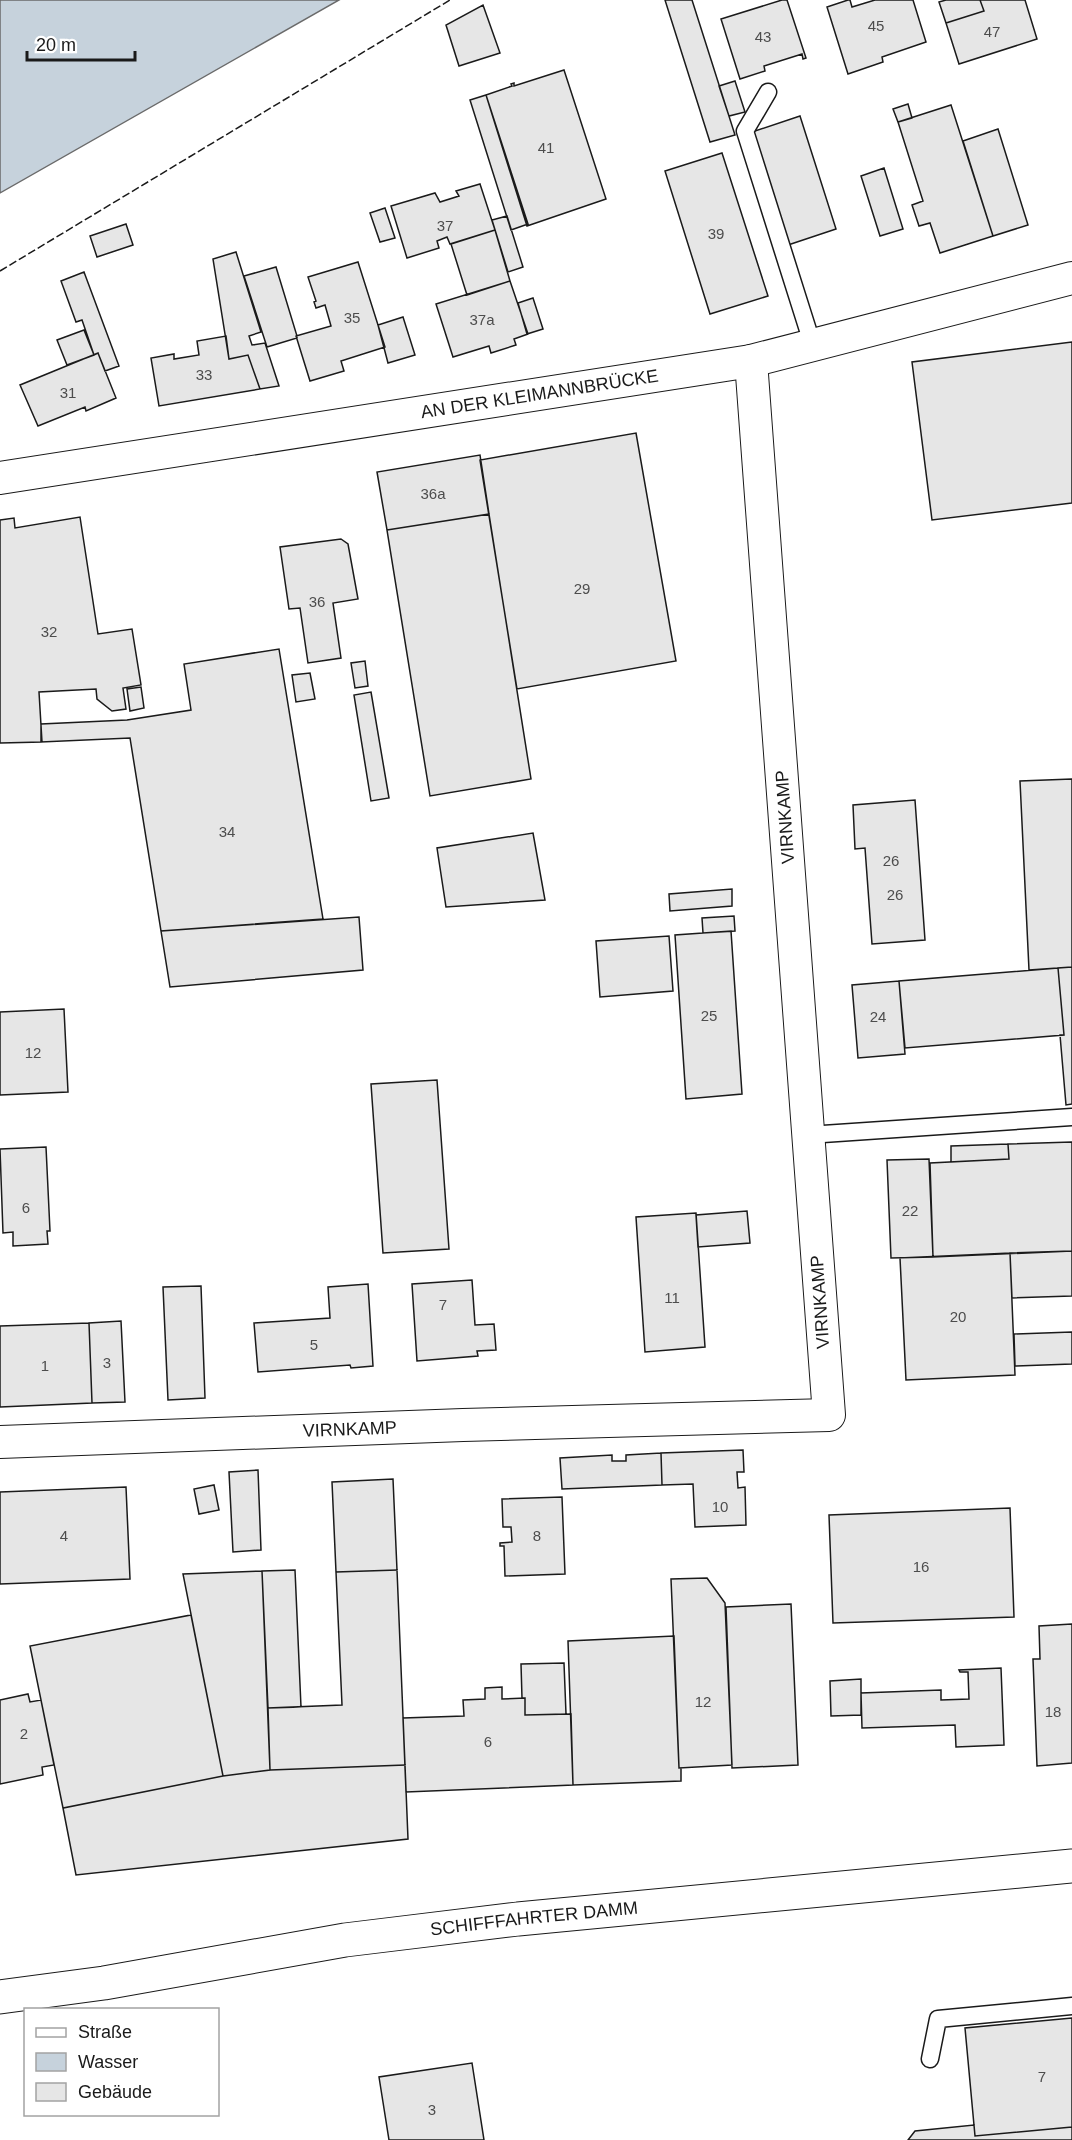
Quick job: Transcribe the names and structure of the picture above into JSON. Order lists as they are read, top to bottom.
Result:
{
  "streets": {
    "main road": ["SCHIFFFAHRTER DAMM"],
    "street": ["AN DER KLEIMANNBRÜCKE", "VIRNKAMP"]
  },
  "crossings": [
    ["AN DER KLEIMANNBRÜCKE", "VIRNKAMP"]
  ],
  "house_numbers": [
    "45",
    "47",
    "43",
    "41",
    "37",
    "39",
    "35",
    "37a",
    "33",
    "31",
    "36a",
    "29",
    "36",
    "32",
    "34",
    "26",
    "26",
    "25",
    "24",
    "12",
    "6",
    "22",
    "11",
    "7",
    "20",
    "5",
    "3",
    "1",
    "10",
    "4",
    "8",
    "16",
    "12",
    "18",
    "2",
    "6",
    "7",
    "3"
  ],
  "legend": ["Straße", "Wasser", "Gebäude"],
  "scale_bar": "20 m"
}
